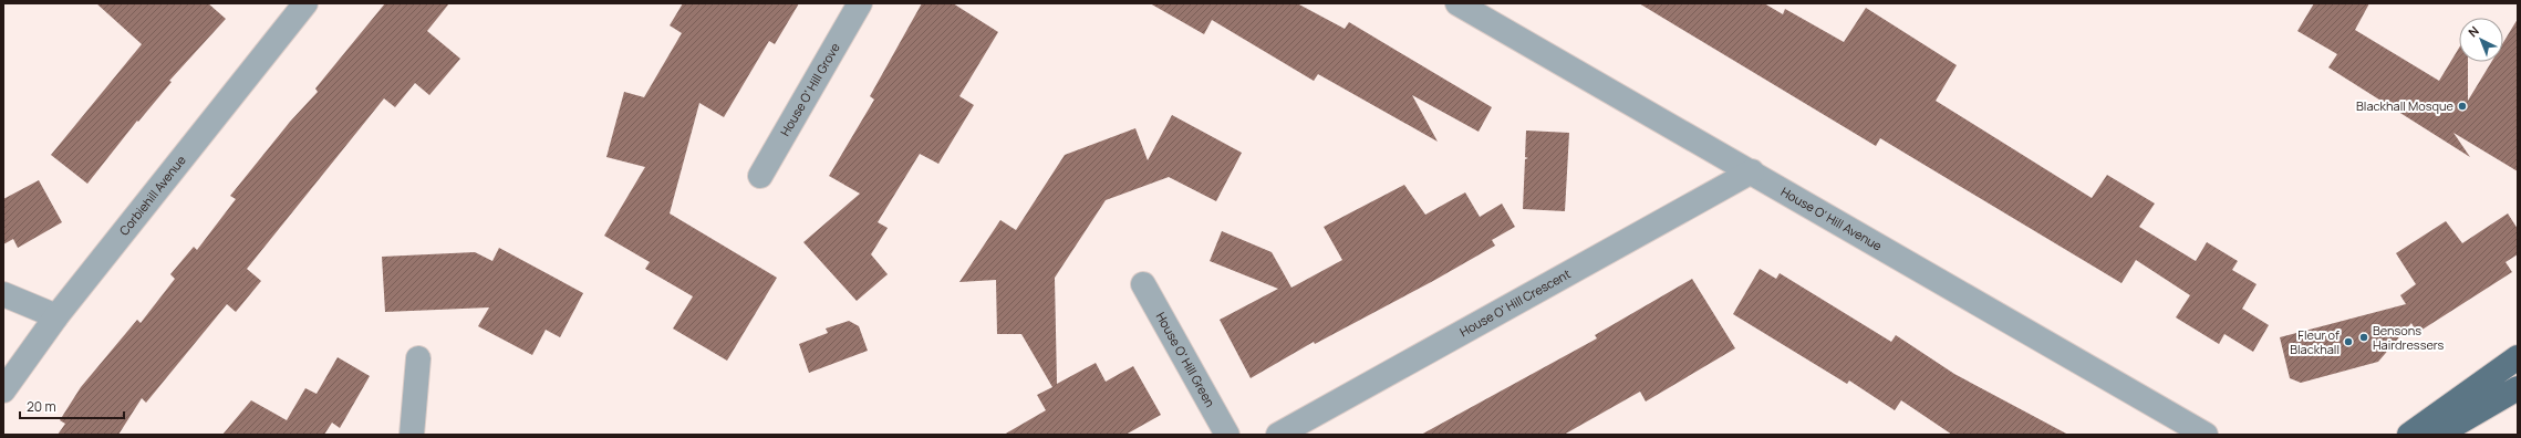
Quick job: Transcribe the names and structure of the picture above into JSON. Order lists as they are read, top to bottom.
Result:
{
  "streets": {
    "street": [
      "House O' Hill Grove",
      "Corbiehill Avenue",
      "House O' Hill Avenue",
      "House O' Hill Crescent",
      "House O' Hill Green"
    ]
  },
  "crossings": [
    ["House O' Hill Avenue", "House O' Hill Crescent"]
  ],
  "places": ["Blackhall Mosque", "Bensons Hairdressers", "Fleur of Blackhall"],
  "scale_bar": "20 m",
  "north": "top left"
}
